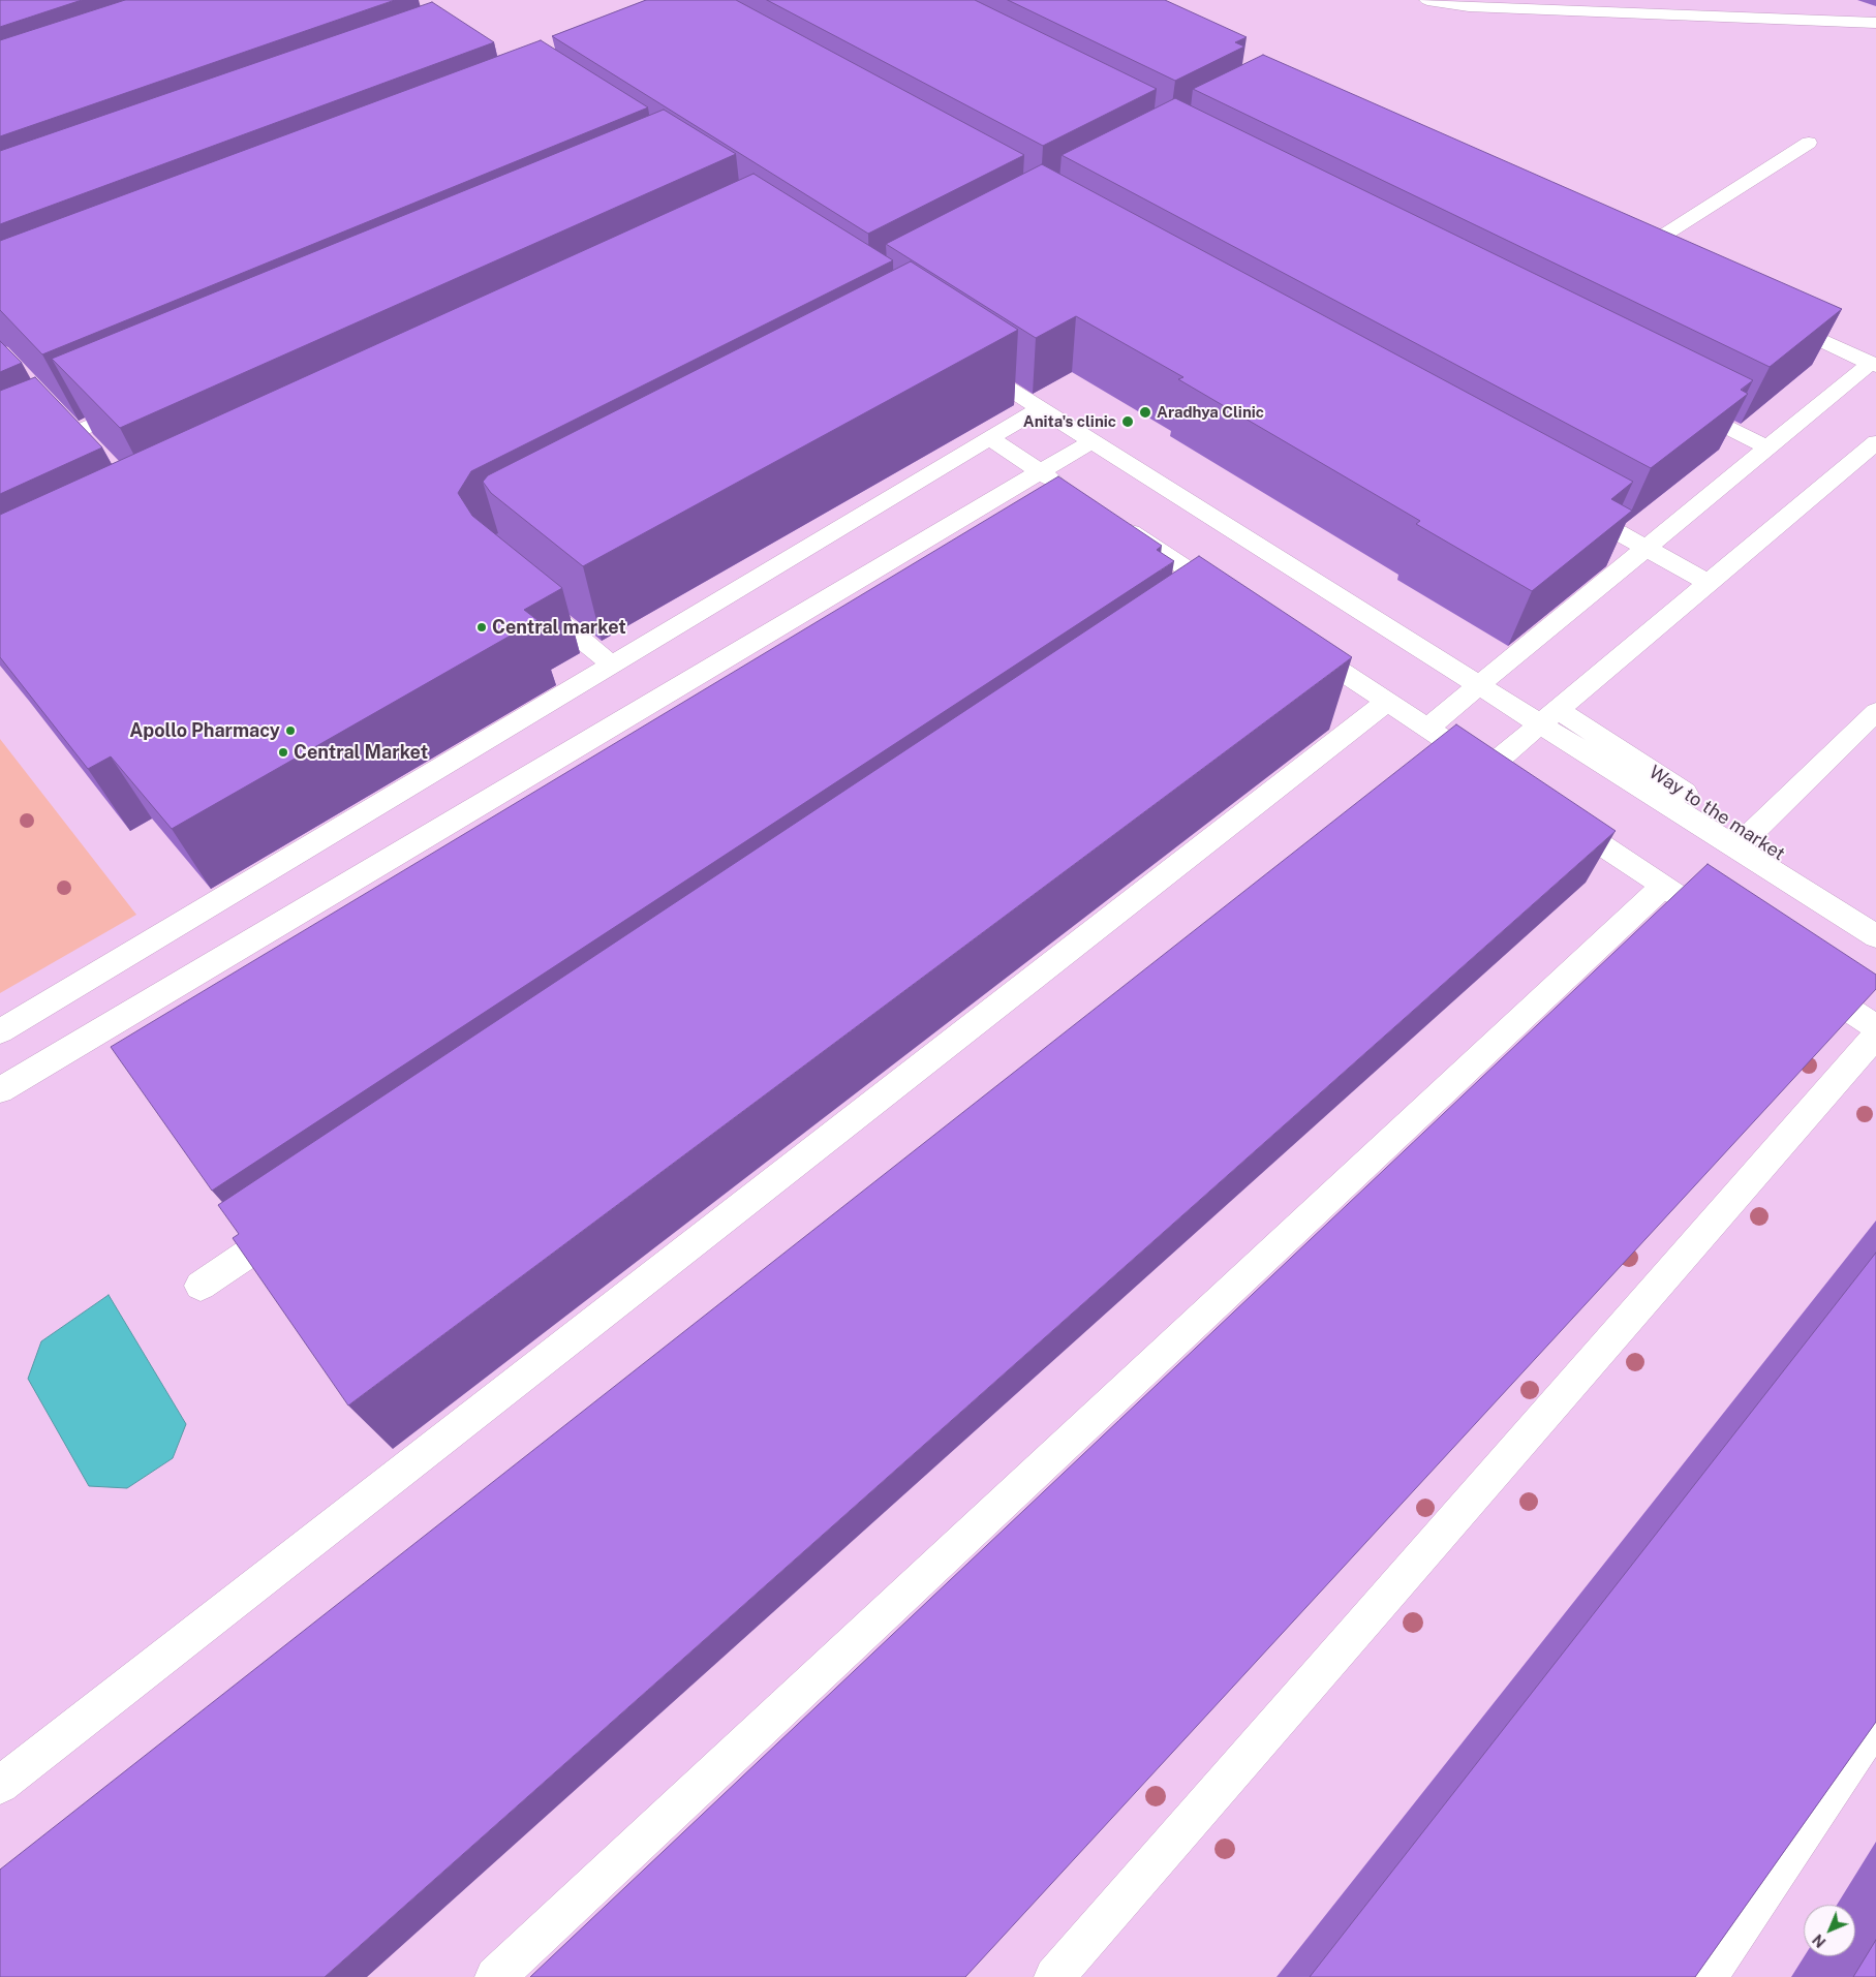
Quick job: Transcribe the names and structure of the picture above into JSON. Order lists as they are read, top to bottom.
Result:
{
  "streets": {
    "street": ["Way to the market"]
  },
  "places": [
    "Aradhya Clinic",
    "Anita's clinic",
    "Central market",
    "Apollo Pharmacy",
    "Central Market"
  ],
  "north": "bottom left"
}
